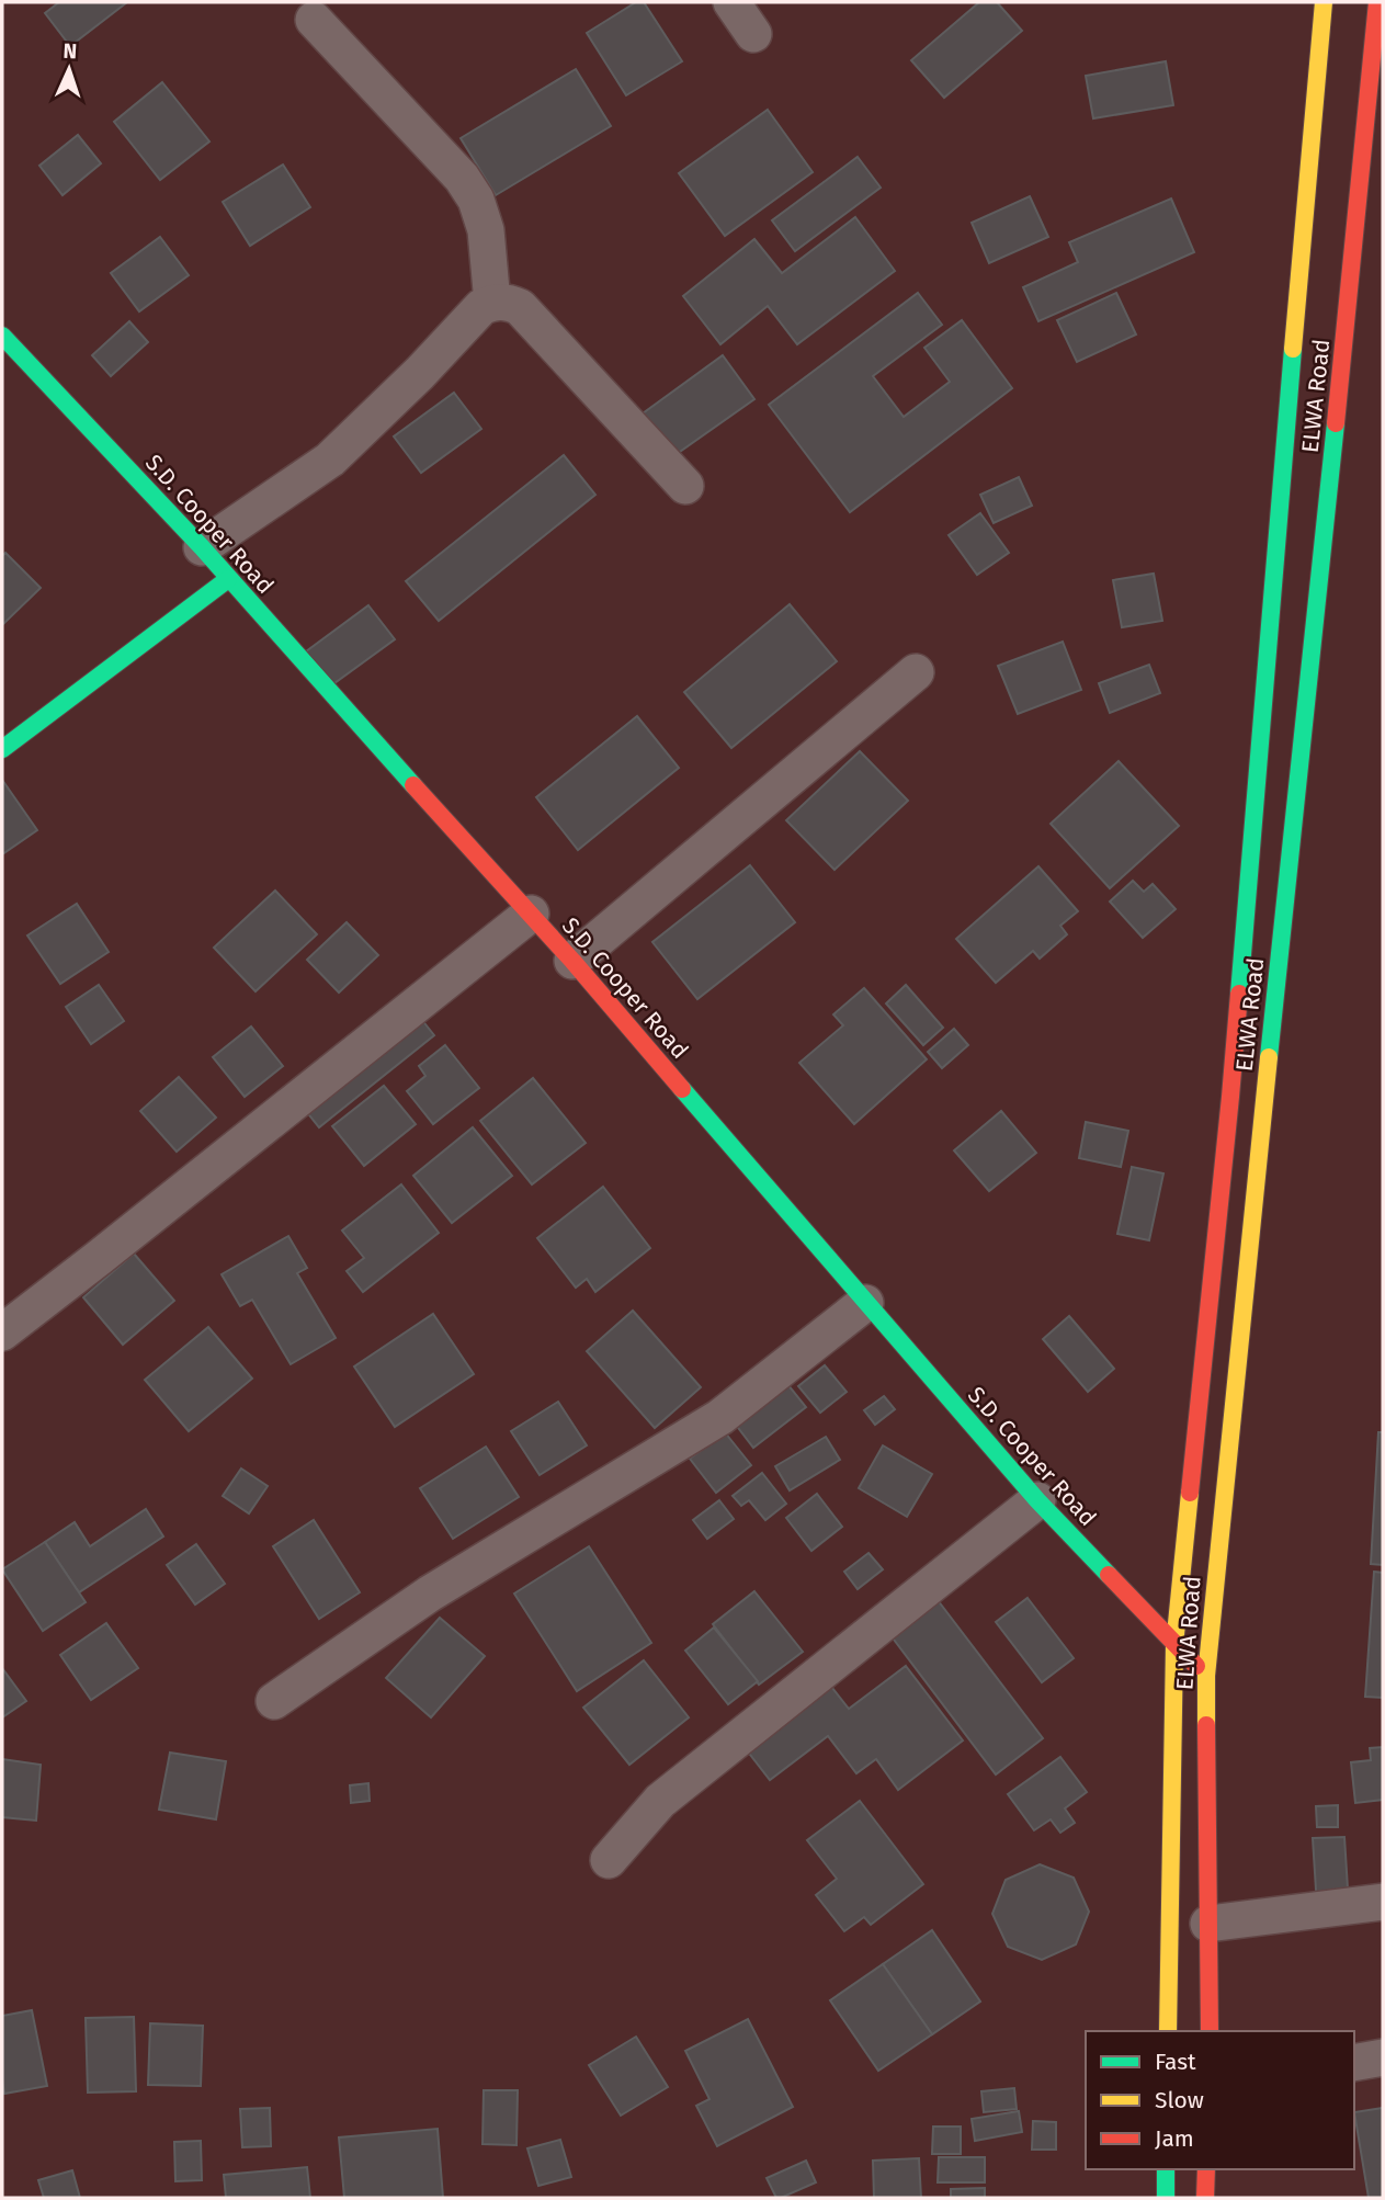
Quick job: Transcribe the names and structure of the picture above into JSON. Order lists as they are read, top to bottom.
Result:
{
  "streets": {
    "main road": ["ELWA Road", "S.D. Cooper Road"]
  },
  "crossings": [
    ["ELWA Road", "S.D. Cooper Road"]
  ],
  "legend": ["Fast", "Slow", "Jam"],
  "north": "top"
}
